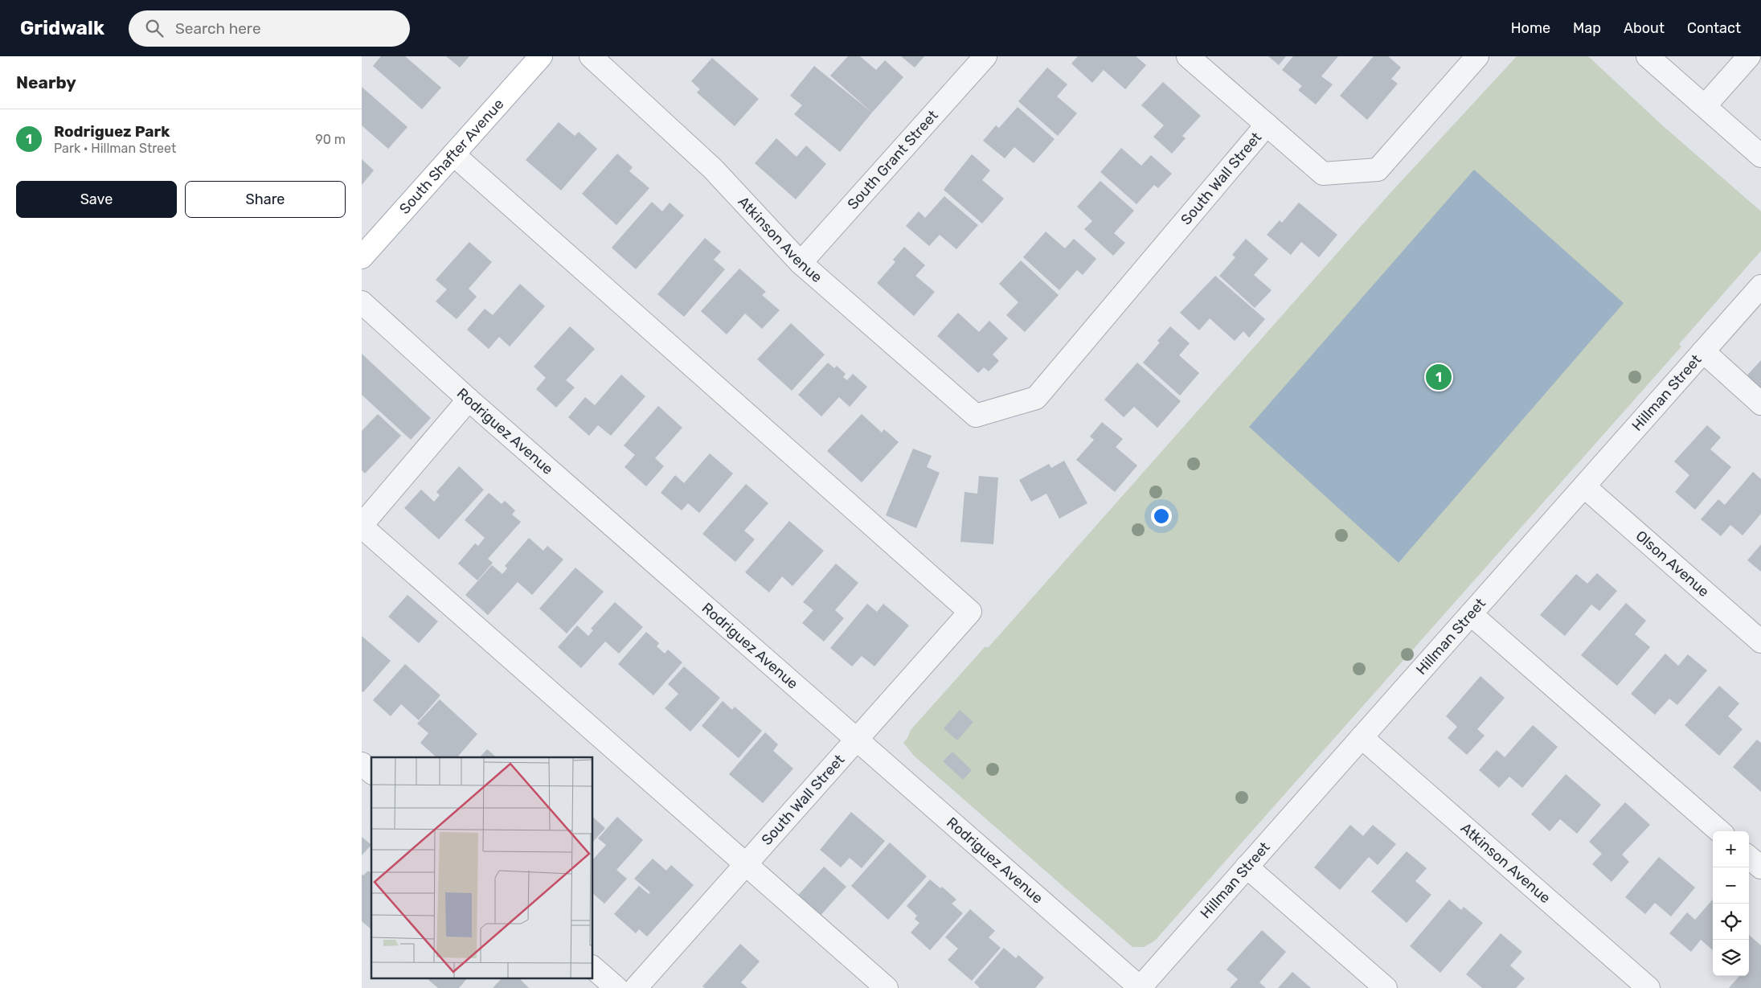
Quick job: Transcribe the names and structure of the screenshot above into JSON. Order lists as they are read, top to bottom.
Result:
{
  "streets": {
    "main road": ["South Shafter Avenue"],
    "street": [
      "South Grant Street",
      "South Wall Street",
      "Atkinson Avenue",
      "Hillman Street",
      "Rodriguez Avenue",
      "Olson Avenue"
    ]
  },
  "crossings": [
    ["South Shafter Avenue", "South Wall Street"],
    ["South Grant Street", "Atkinson Avenue"],
    ["South Wall Street", "Atkinson Avenue"],
    ["South Wall Street", "Rodriguez Avenue"],
    ["Atkinson Avenue", "Hillman Street"],
    ["Hillman Street", "Rodriguez Avenue"],
    ["Hillman Street", "Olson Avenue"]
  ],
  "page": {
    "header": "Gridwalk",
    "search": "Search here",
    "nav": [
      "Home",
      "Map",
      "About",
      "Contact"
    ],
    "heading": "Nearby",
    "list": [
      {
        "mark": "1",
        "name": "Rodriguez Park",
        "note": "Park · Hillman Street",
        "value": "90 m"
      }
    ],
    "buttons": ["Save", "Share"],
    "pins": "1",
    "map_buttons": ["+", "−"]
  }
}
